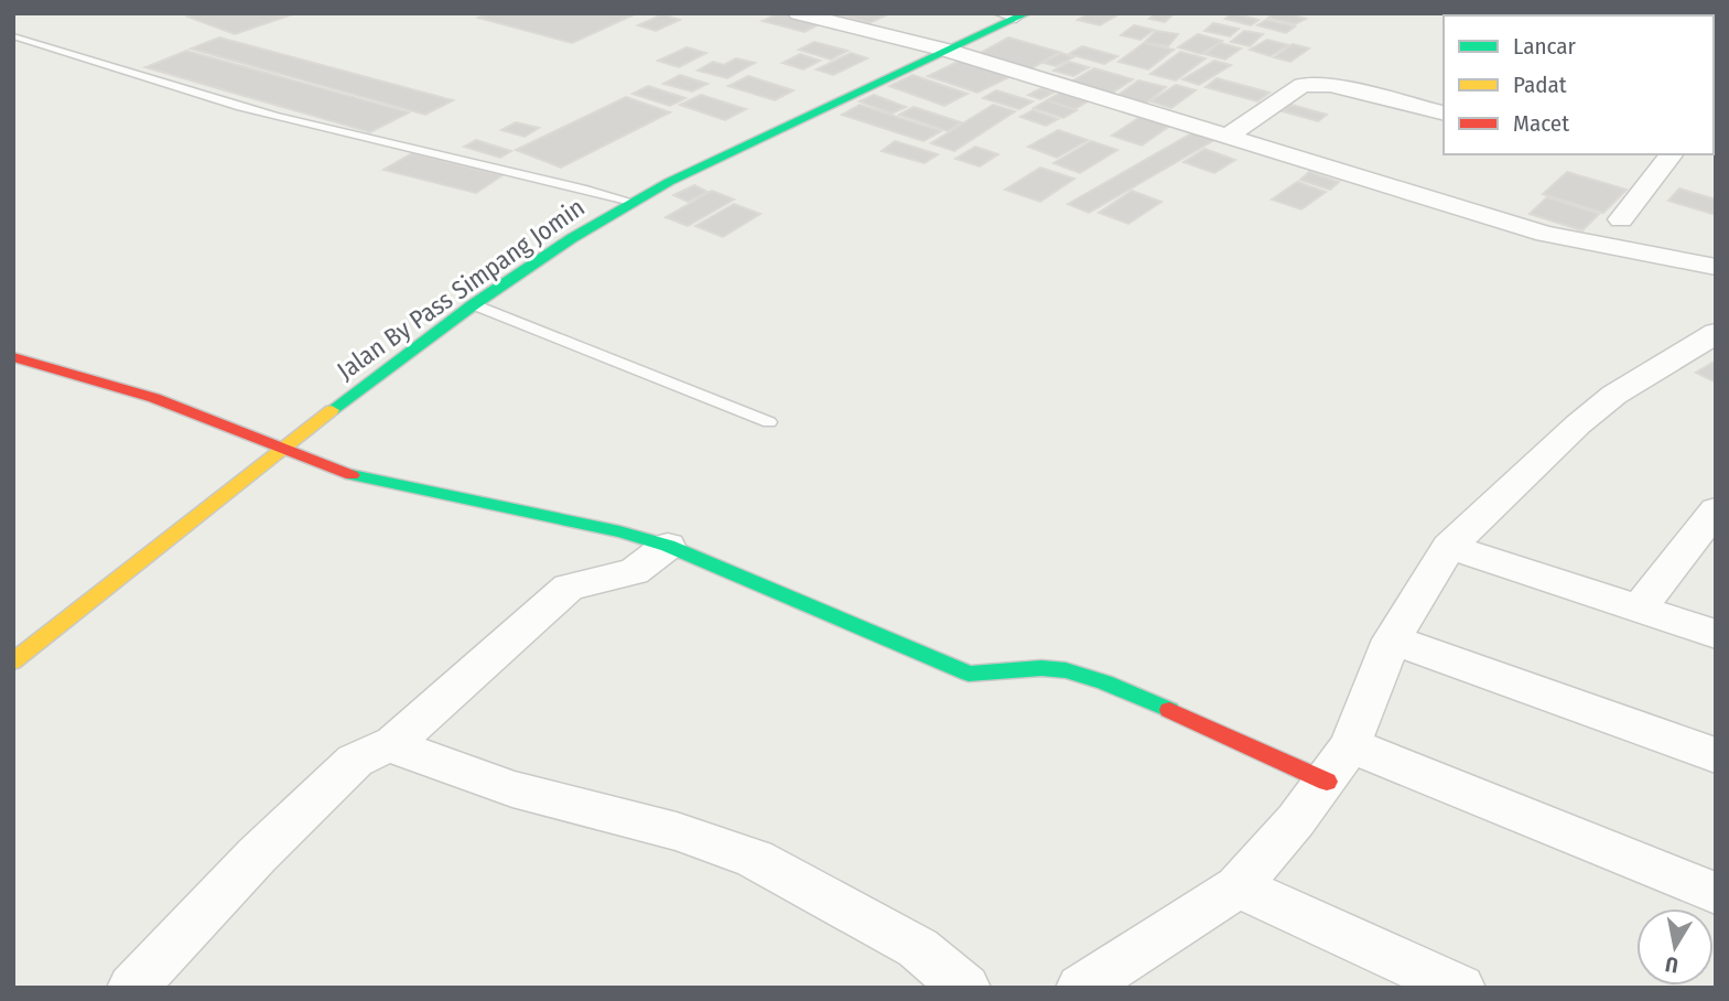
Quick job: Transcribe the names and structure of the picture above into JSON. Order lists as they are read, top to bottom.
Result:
{
  "streets": {
    "main road": ["Jalan By Pass Simpang Jomin"]
  },
  "legend": ["Lancar", "Padat", "Macet"],
  "north": "bottom"
}
